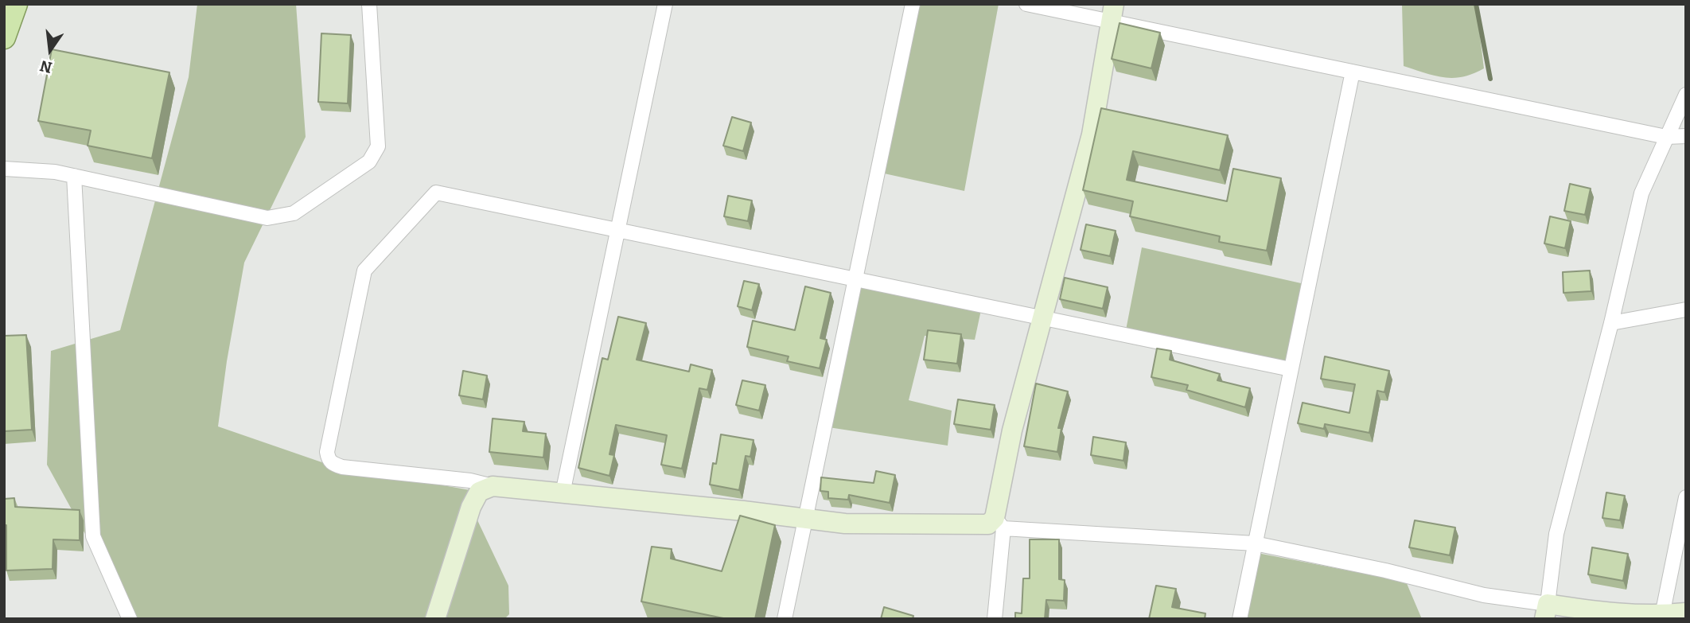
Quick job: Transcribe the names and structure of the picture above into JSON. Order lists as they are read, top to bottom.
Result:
{
  "north": "bottom"
}
